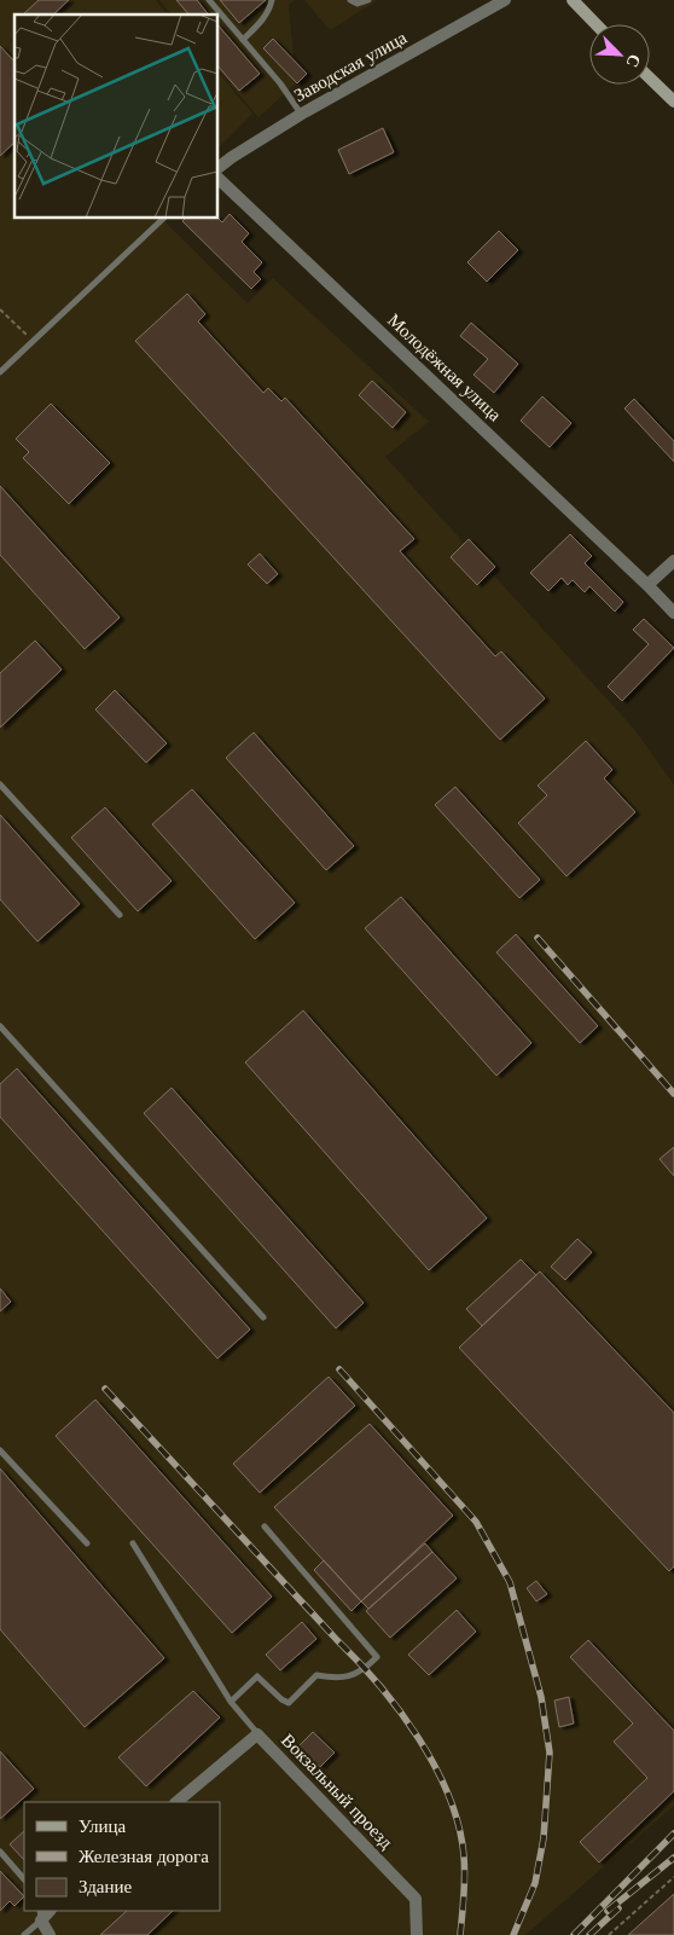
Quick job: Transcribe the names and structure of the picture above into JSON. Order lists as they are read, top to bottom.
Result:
{
  "streets": {
    "street": ["Заводская улица", "Молодёжная улица", "Вокзальный проезд"]
  },
  "legend": ["Улица", "Железная дорога", "Здание"],
  "north": "bottom right"
}
